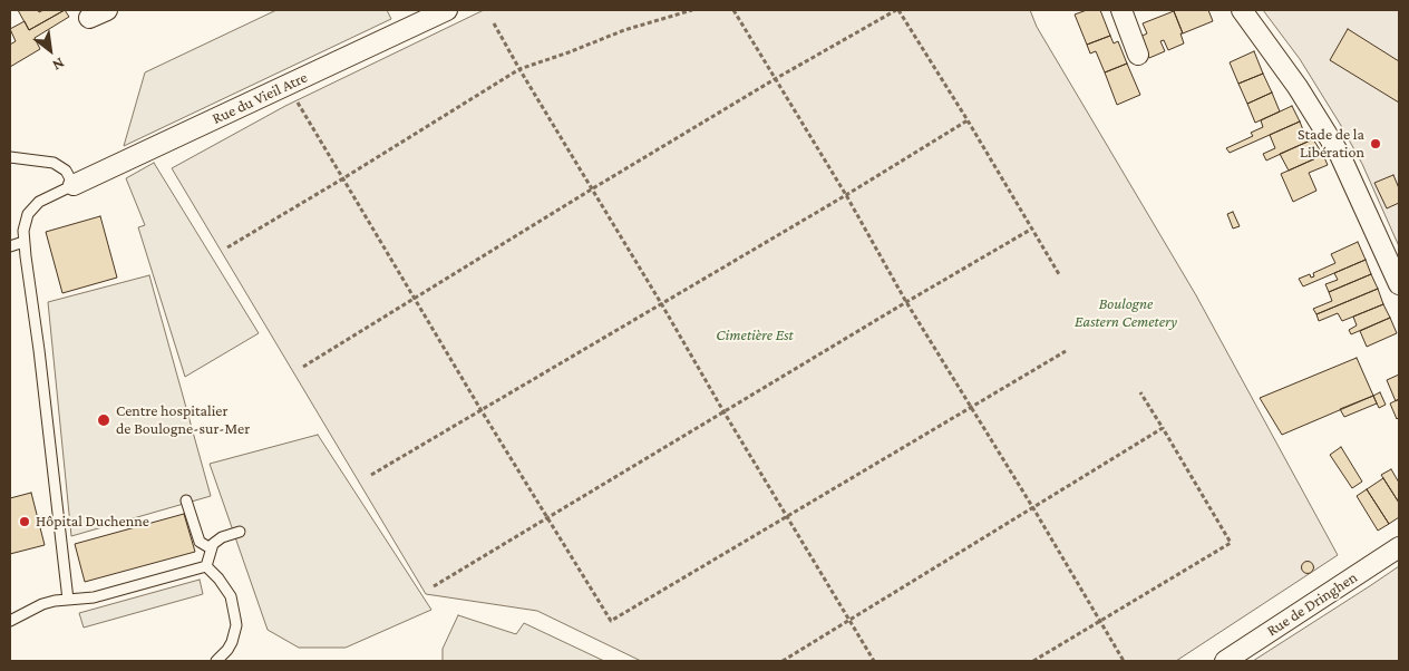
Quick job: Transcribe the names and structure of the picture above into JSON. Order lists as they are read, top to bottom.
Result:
{
  "streets": {
    "street": ["Rue du Vieil Atre", "Rue de Dringhen"]
  },
  "parks": ["Boulogne Eastern Cemetery", "Cimetière Est"],
  "places": ["Stade de la Libération", "Centre hospitalier de Boulogne-sur-Mer", "Hôpital Duchenne"],
  "north": "bottom right"
}
